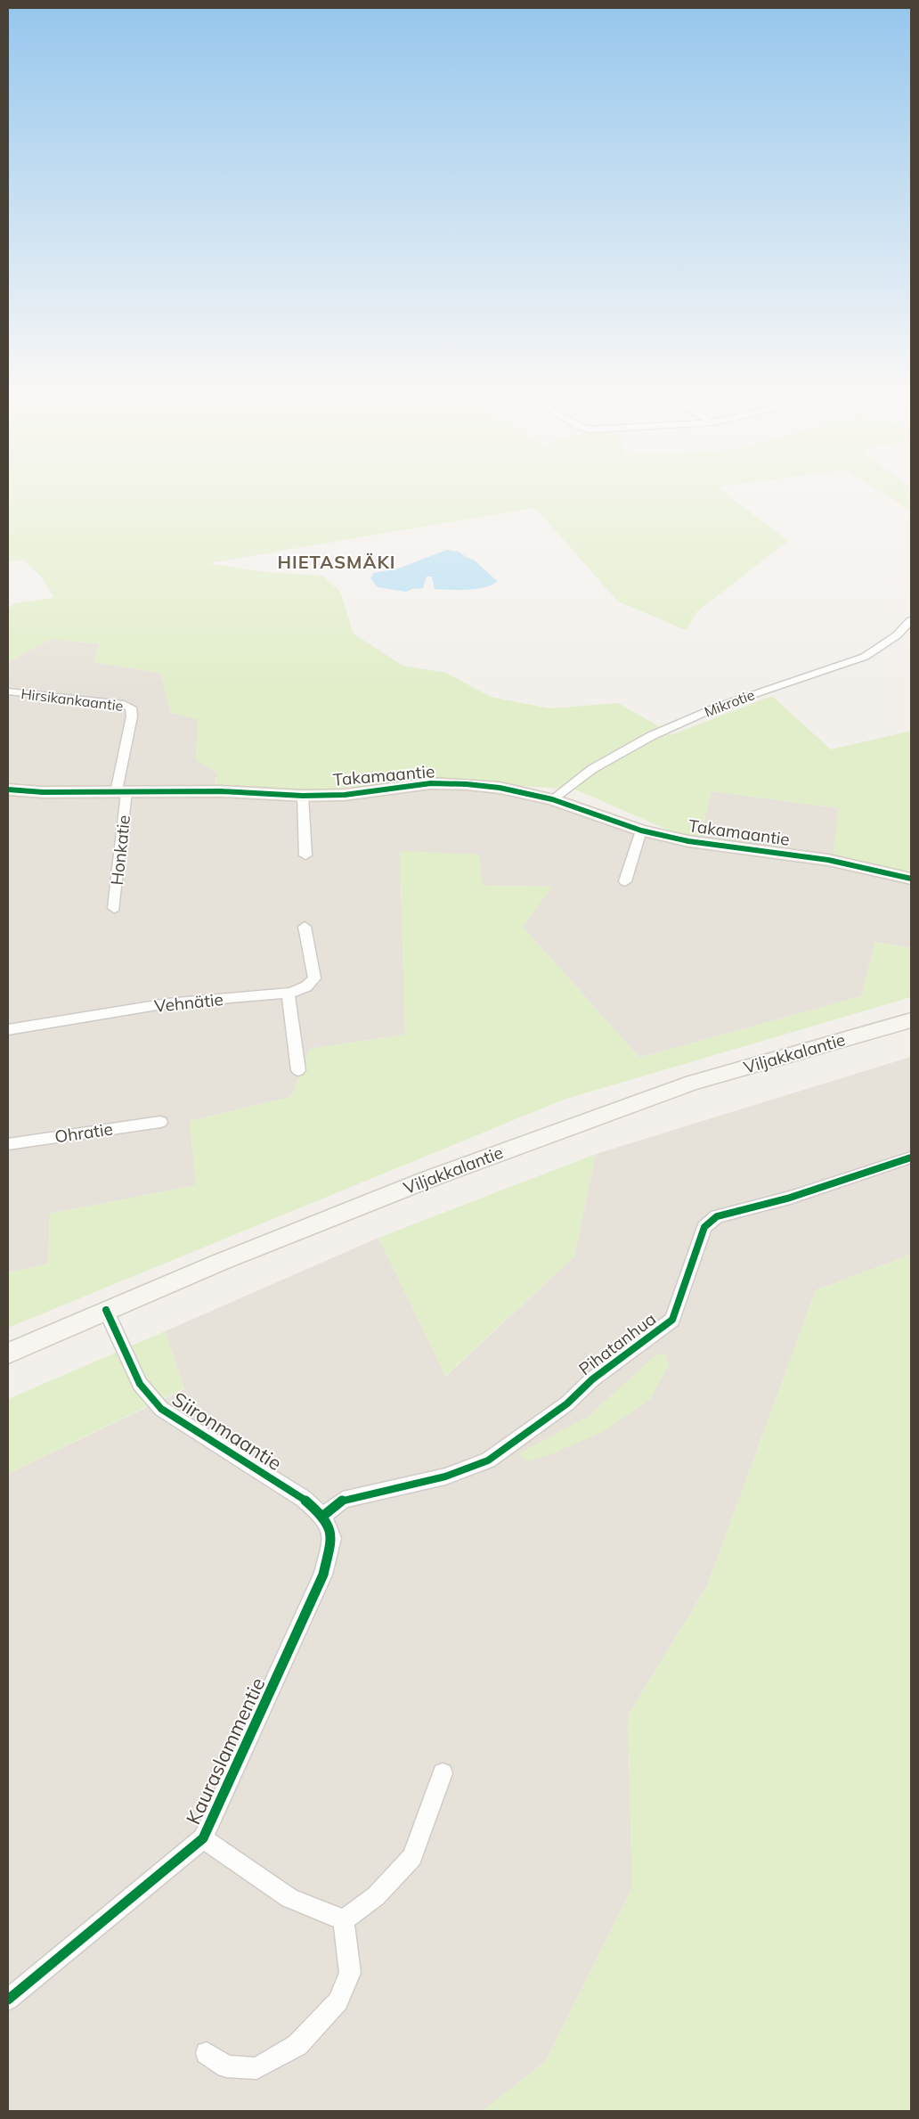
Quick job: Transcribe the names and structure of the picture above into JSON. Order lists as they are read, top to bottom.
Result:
{
  "streets": {
    "street": [
      "Hirsikankaantie",
      "Mikrotie",
      "Takamaantie",
      "Honkatie",
      "Vehnätie",
      "Viljakkalantie",
      "Ohratie",
      "Pihatanhua",
      "Siironmaantie",
      "Kauraslammentie"
    ]
  },
  "crossings": [
    ["Hirsikankaantie", "Takamaantie"],
    ["Hirsikankaantie", "Honkatie"],
    ["Mikrotie", "Takamaantie"],
    ["Takamaantie", "Honkatie"],
    ["Viljakkalantie", "Siironmaantie"],
    ["Pihatanhua", "Siironmaantie"],
    ["Pihatanhua", "Kauraslammentie"],
    ["Siironmaantie", "Kauraslammentie"]
  ],
  "districts": ["HIETASMÄKI"]
}
